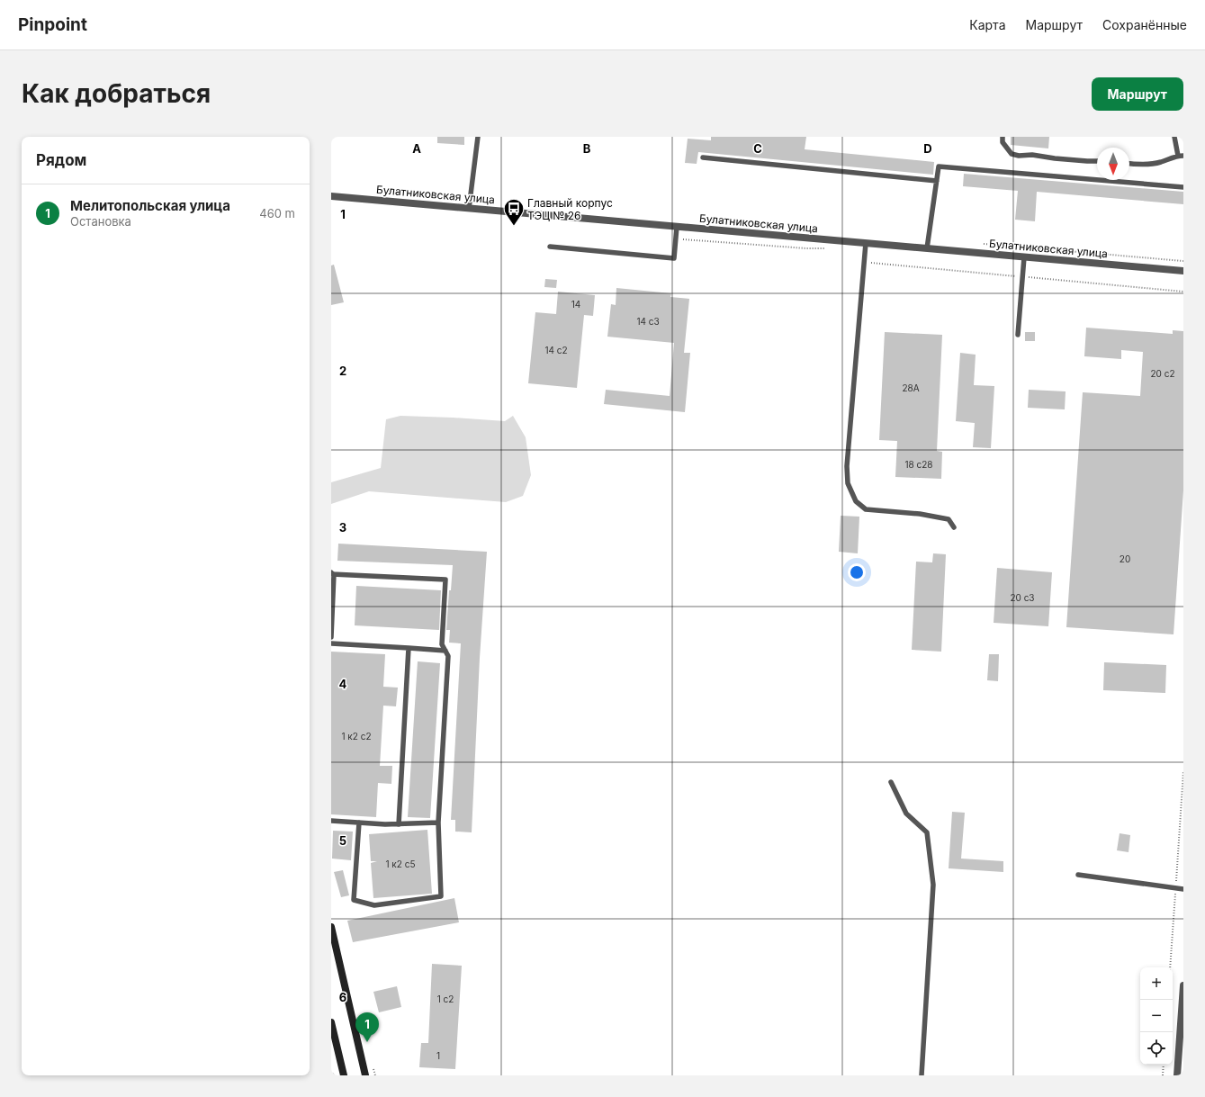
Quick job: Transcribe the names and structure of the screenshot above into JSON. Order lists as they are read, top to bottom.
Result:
{
  "streets": {
    "street": ["Булатниковская улица"]
  },
  "places": {
    "bus stop": ["Главный корпус ТЭЦ № 26"]
  },
  "house_numbers": [
    "14",
    "14 с3",
    "14 с2",
    "20 с2",
    "28А",
    "18 с28",
    "20",
    "20 с3",
    "1 к2 с2",
    "1 к2 с5",
    "1 с2",
    "1"
  ],
  "north": "bottom",
  "page": {
    "header": "Pinpoint",
    "nav": ["Карта", "Маршрут", "Сохранённые"],
    "buttons": "Маршрут",
    "title": "Как добраться",
    "heading": "Рядом",
    "list": [
      {
        "mark": "1",
        "name": "Мелитопольская улица",
        "note": "Остановка",
        "value": "460 m"
      }
    ],
    "map_buttons": ["+", "−"],
    "pins": "1"
  },
  "grid": {
    "columns": [
      "A",
      "B",
      "C",
      "D"
    ],
    "rows": [
      "1",
      "2",
      "3",
      "4",
      "5",
      "6"
    ]
  }
}
